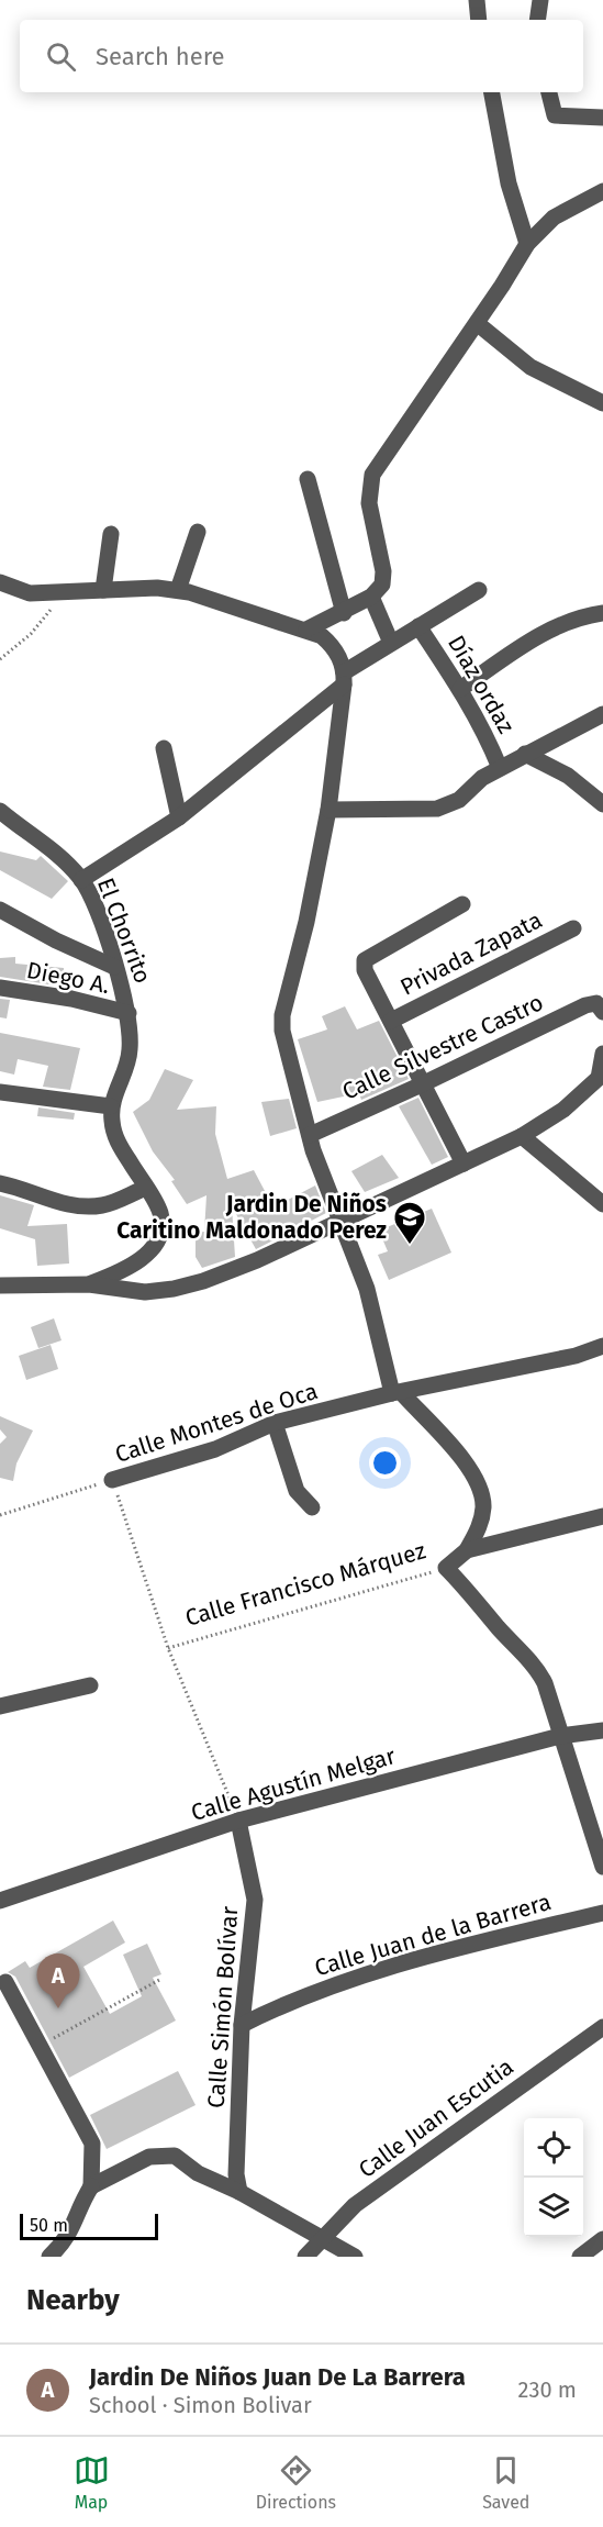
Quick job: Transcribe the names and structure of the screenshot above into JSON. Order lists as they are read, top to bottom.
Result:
{
  "streets": {
    "street": [
      "Díaz ordaz",
      "El Chorrito",
      "Privada Zapata",
      "Diego A.",
      "Calle Silvestre Castro",
      "Calle Montes de Oca",
      "Calle Francisco Márquez",
      "Calle Agustín Melgar",
      "Calle Juan de la Barrera",
      "Calle Simón Bolívar",
      "Calle Juan Escutia"
    ]
  },
  "crossings": [
    ["El Chorrito", "Diego A."],
    ["Calle Agustín Melgar", "Calle Simón Bolívar"],
    ["Calle Juan de la Barrera", "Calle Simón Bolívar"]
  ],
  "places": {
    "school or university": ["Jardin De Niños Caritino Maldonado Perez"]
  },
  "scale_bar": "50 m",
  "page": {
    "search": "Search here",
    "pins": "A",
    "scale": "50 m",
    "heading": "Nearby",
    "list": [
      {
        "mark": "A",
        "name": "Jardin De Niños Juan De La Barrera",
        "note": "School · Simon Bolivar",
        "value": "230 m"
      }
    ],
    "nav": ["Map", "Directions", "Saved"]
  }
}
